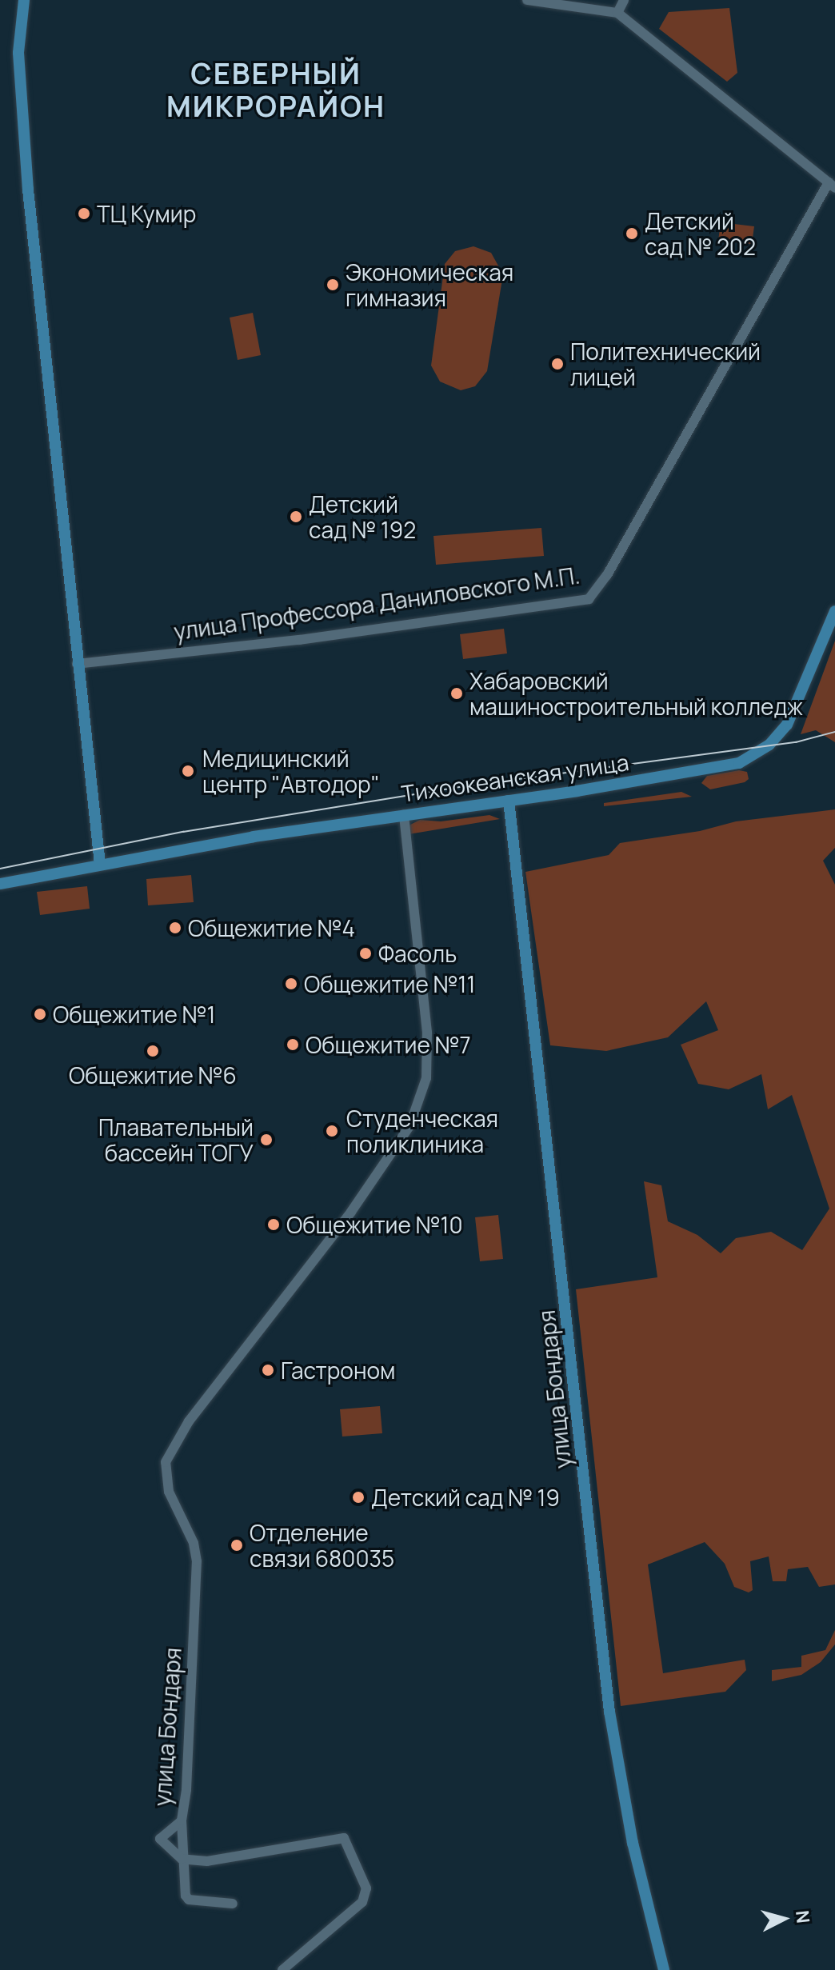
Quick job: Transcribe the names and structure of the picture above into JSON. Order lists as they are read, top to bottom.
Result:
{
  "streets": {
    "main road": ["Тихоокеанская улица", "улица Бондаря"],
    "street": ["улица Профессора Даниловского М.П."]
  },
  "crossings": [
    ["Тихоокеанская улица", "улица Бондаря"]
  ],
  "districts": ["СЕВЕРНЫЙ МИКРОРАЙОН"],
  "places": [
    "ТЦ Кумир",
    "Детский сад № 202",
    "Экономическая гимназия",
    "Политехнический лицей",
    "Детский сад № 192",
    "Хабаровский машиностроительный колледж",
    "Медицинский центр \"Автодор\"",
    "Общежитие №4",
    "Фасоль",
    "Общежитие №11",
    "Общежитие №1",
    "Общежитие №7",
    "Общежитие №6",
    "Студенческая поликлиника",
    "Плавательный бассейн ТОГУ",
    "Общежитие №10",
    "Гастроном",
    "Детский сад № 19",
    "Отделение связи 680035"
  ],
  "north": "right"
}
